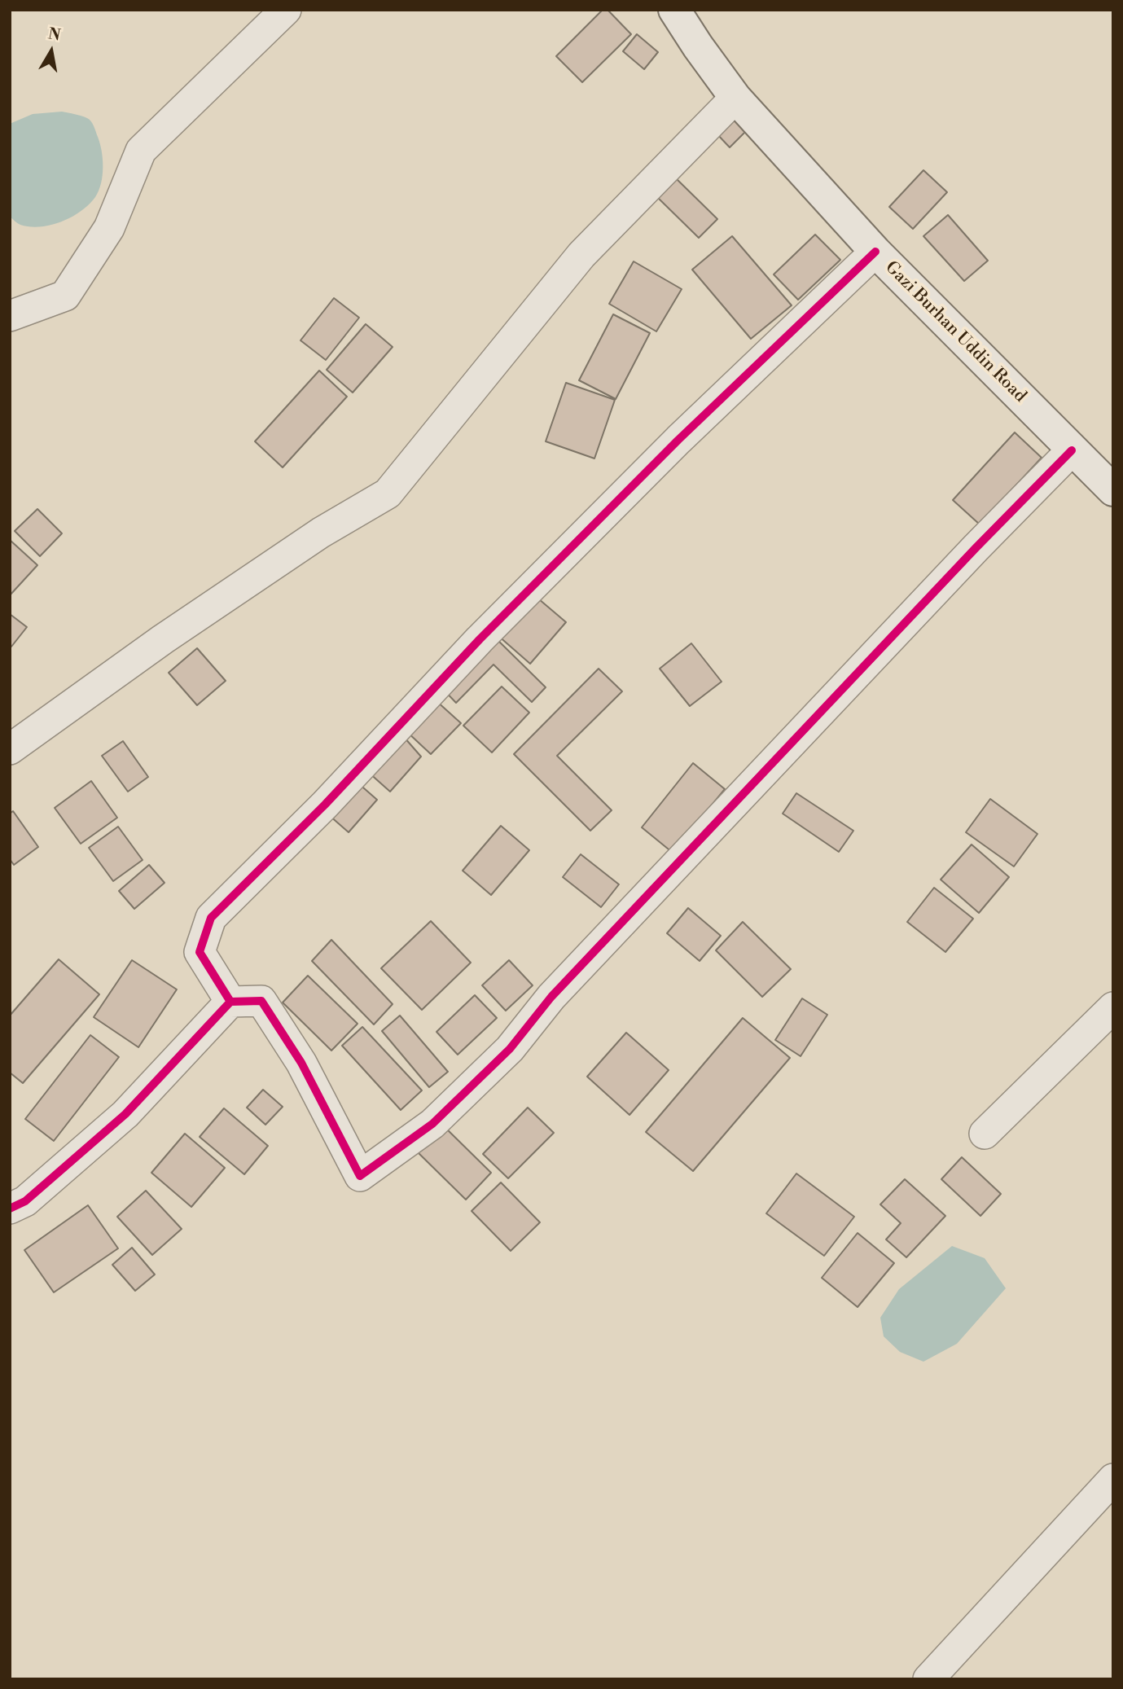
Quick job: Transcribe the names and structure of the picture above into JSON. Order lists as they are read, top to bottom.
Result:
{
  "streets": {
    "street": ["Gazi Burhan Uddin Road"]
  },
  "north": "top"
}
